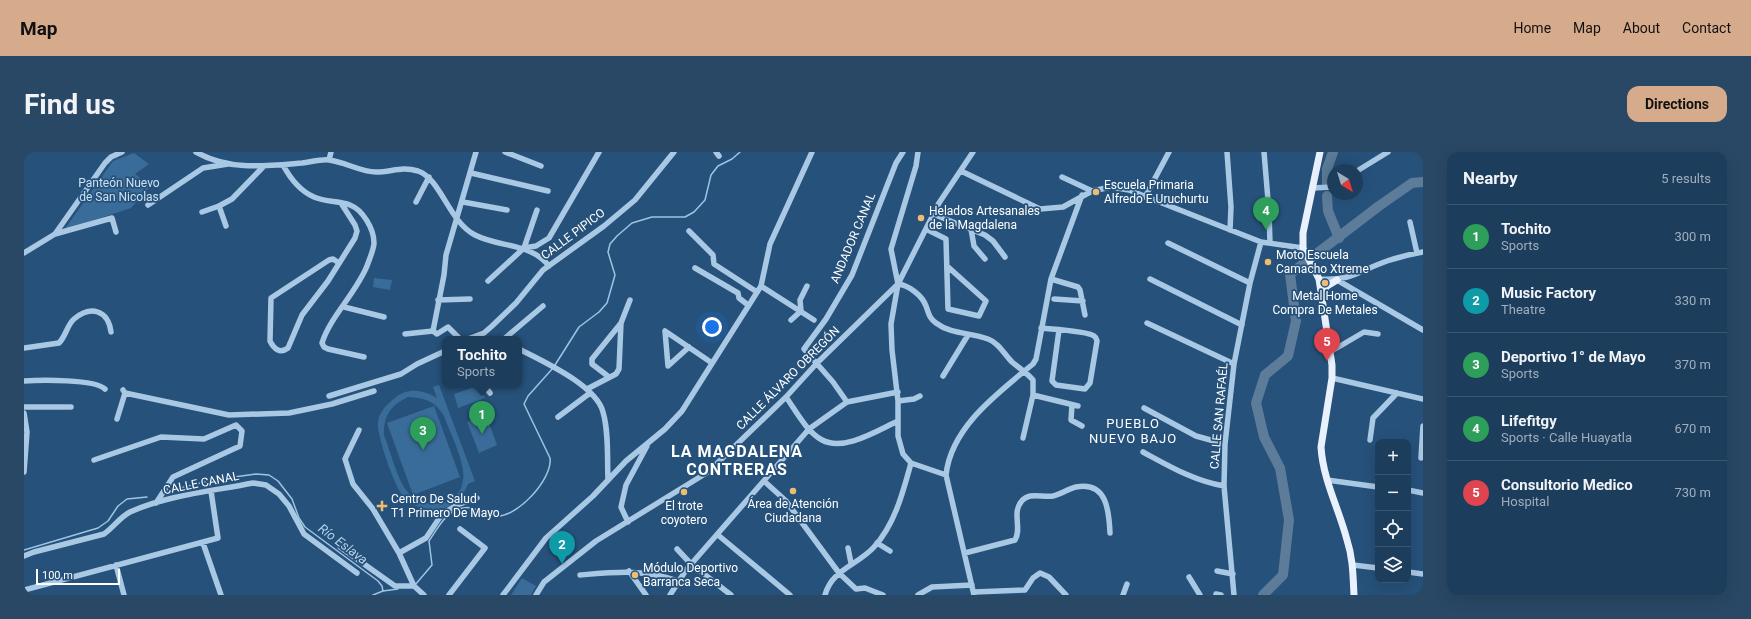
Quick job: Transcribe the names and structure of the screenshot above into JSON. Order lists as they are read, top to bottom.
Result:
{
  "streets": {
    "street": [
      "CALLE PIPICO",
      "ANDADOR CANAL",
      "CALLE ÁLVARO OBREGÓN",
      "CALLE SAN RAFAÉL",
      "CALLE CANAL"
    ]
  },
  "crossings": [
    ["ANDADOR CANAL", "CALLE ÁLVARO OBREGÓN"]
  ],
  "districts": ["PUEBLO NUEVO BAJO", "LA MAGDALENA CONTRERAS"],
  "water": ["Río Eslava"],
  "parks": ["Panteón Nuevo de San Nicolas"],
  "places": {
    "other": [
      "Escuela Primaria Alfredo E Uruchurtu",
      "Helados Artesanales de la Magdalena",
      "Moto Escuela Camacho Xtreme",
      "Metal Home Compra De Metales",
      "Área de Atención Ciudadana",
      "El trote coyotero",
      "Módulo Deportivo Barranca Seca"
    ],
    "health": ["Centro De Salud T1 Primero De Mayo"]
  },
  "scale_bar": "100 m",
  "north": "bottom right",
  "page": {
    "header": "Map",
    "nav": [
      "Home",
      "Map",
      "About",
      "Contact"
    ],
    "buttons": "Directions",
    "title": "Find us",
    "heading": ["Nearby", "5 results"],
    "pins": [
      "4",
      "5",
      "1",
      "3",
      "2"
    ],
    "list": [
      {
        "mark": "1",
        "name": "Tochito",
        "note": "Sports",
        "value": "300 m"
      },
      {
        "mark": "2",
        "name": "Music Factory",
        "note": "Theatre",
        "value": "330 m"
      },
      {
        "mark": "3",
        "name": "Deportivo 1° de Mayo",
        "note": "Sports",
        "value": "370 m"
      },
      {
        "mark": "4",
        "name": "Lifefitgy",
        "note": "Sports · Calle Huayatla",
        "value": "670 m"
      },
      {
        "mark": "5",
        "name": "Consultorio Medico",
        "note": "Hospital",
        "value": "730 m"
      }
    ],
    "popup": ["Tochito", "Sports"],
    "map_buttons": ["+", "−"],
    "scale": "100 m"
  }
}
